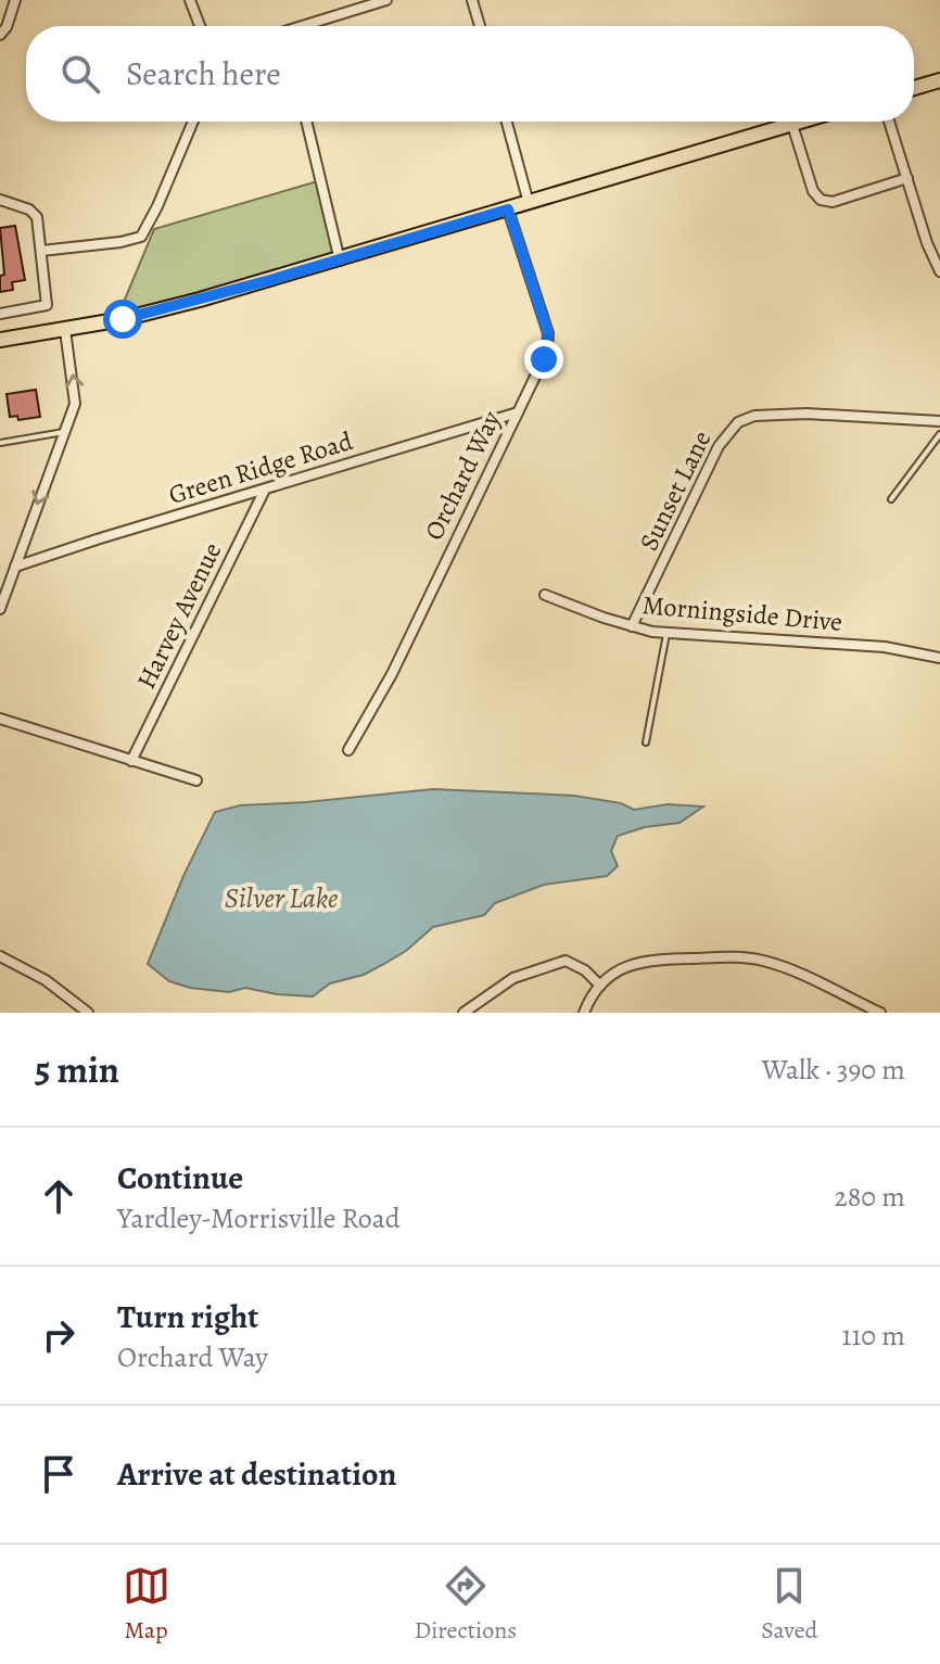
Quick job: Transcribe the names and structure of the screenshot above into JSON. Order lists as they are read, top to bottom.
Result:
{
  "streets": {
    "street": [
      "Green Ridge Road",
      "Orchard Way",
      "Sunset Lane",
      "Morningside Drive",
      "Harvey Avenue"
    ]
  },
  "crossings": [
    ["Green Ridge Road", "Orchard Way"],
    ["Green Ridge Road", "Harvey Avenue"],
    ["Sunset Lane", "Morningside Drive"]
  ],
  "water": ["Silver Lake"],
  "page": {
    "search": "Search here",
    "heading": ["5 min", "Walk · 390 m"],
    "list": [
      ["Continue", "Yardley-Morrisville Road", "280 m"],
      ["Turn right", "Orchard Way", "110 m"],
      "Arrive at destination"
    ],
    "nav": ["Map", "Directions", "Saved"]
  }
}
